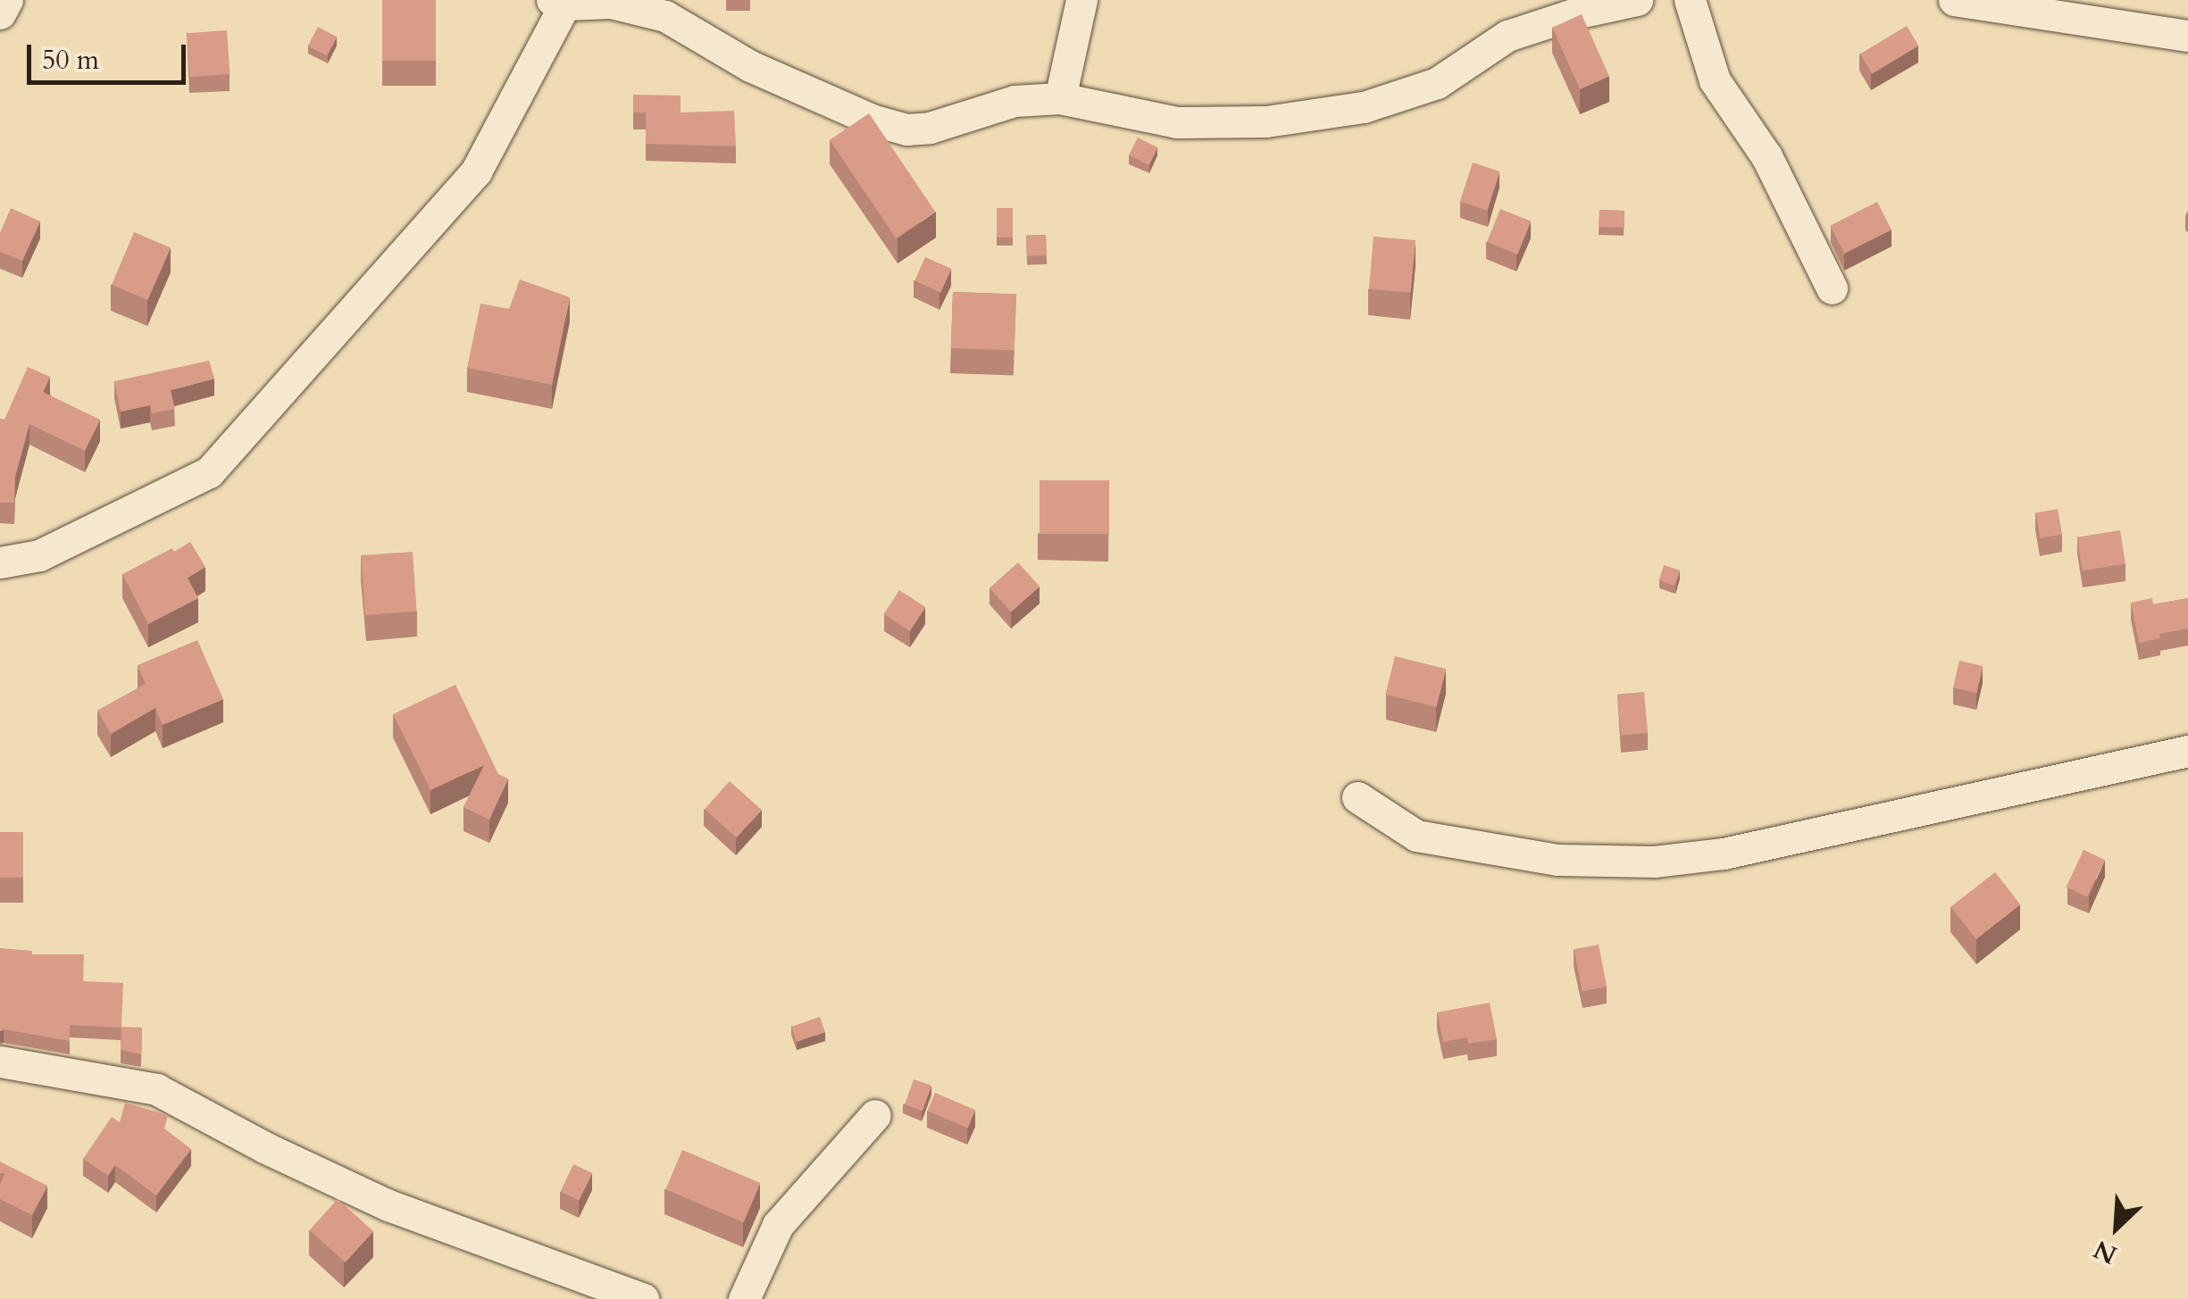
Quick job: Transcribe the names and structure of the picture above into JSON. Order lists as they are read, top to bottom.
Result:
{
  "scale_bar": "50 m",
  "north": "bottom left"
}
